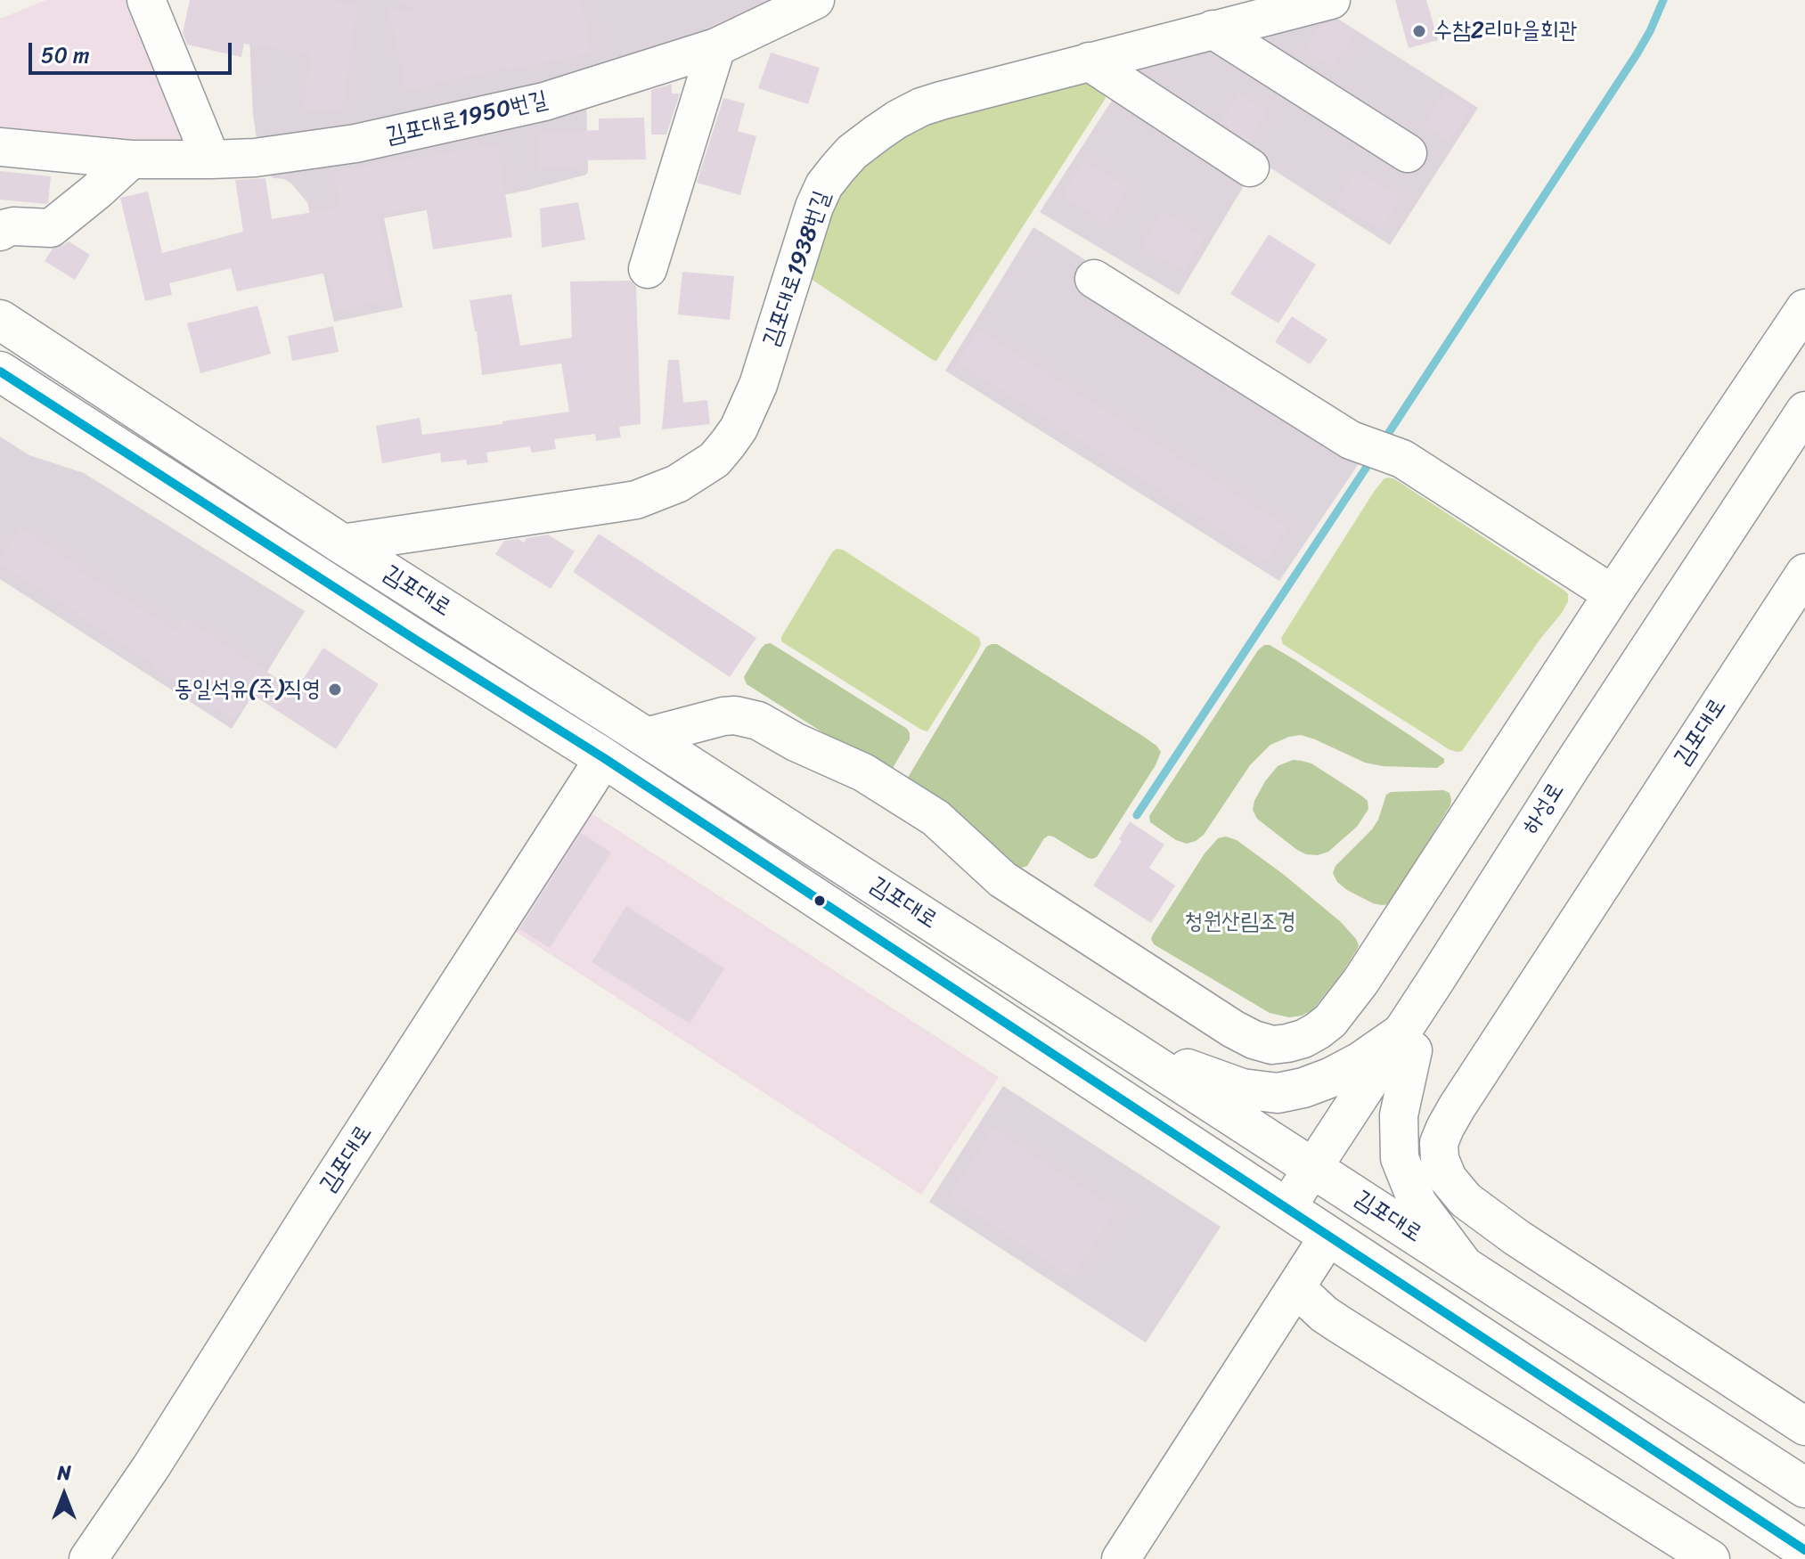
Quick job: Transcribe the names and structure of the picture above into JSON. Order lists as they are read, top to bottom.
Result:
{
  "streets": {
    "main road": ["김포대로"],
    "street": ["김포대로1950번길", "김포대로1938번길", "하성로"]
  },
  "crossings": [
    ["김포대로1938번길", "김포대로"],
    ["김포대로", "하성로"]
  ],
  "parks": ["청원산림조경"],
  "places": ["수참2리마을회관", "동일석유(주)직영"],
  "scale_bar": "50 m",
  "north": "top"
}
